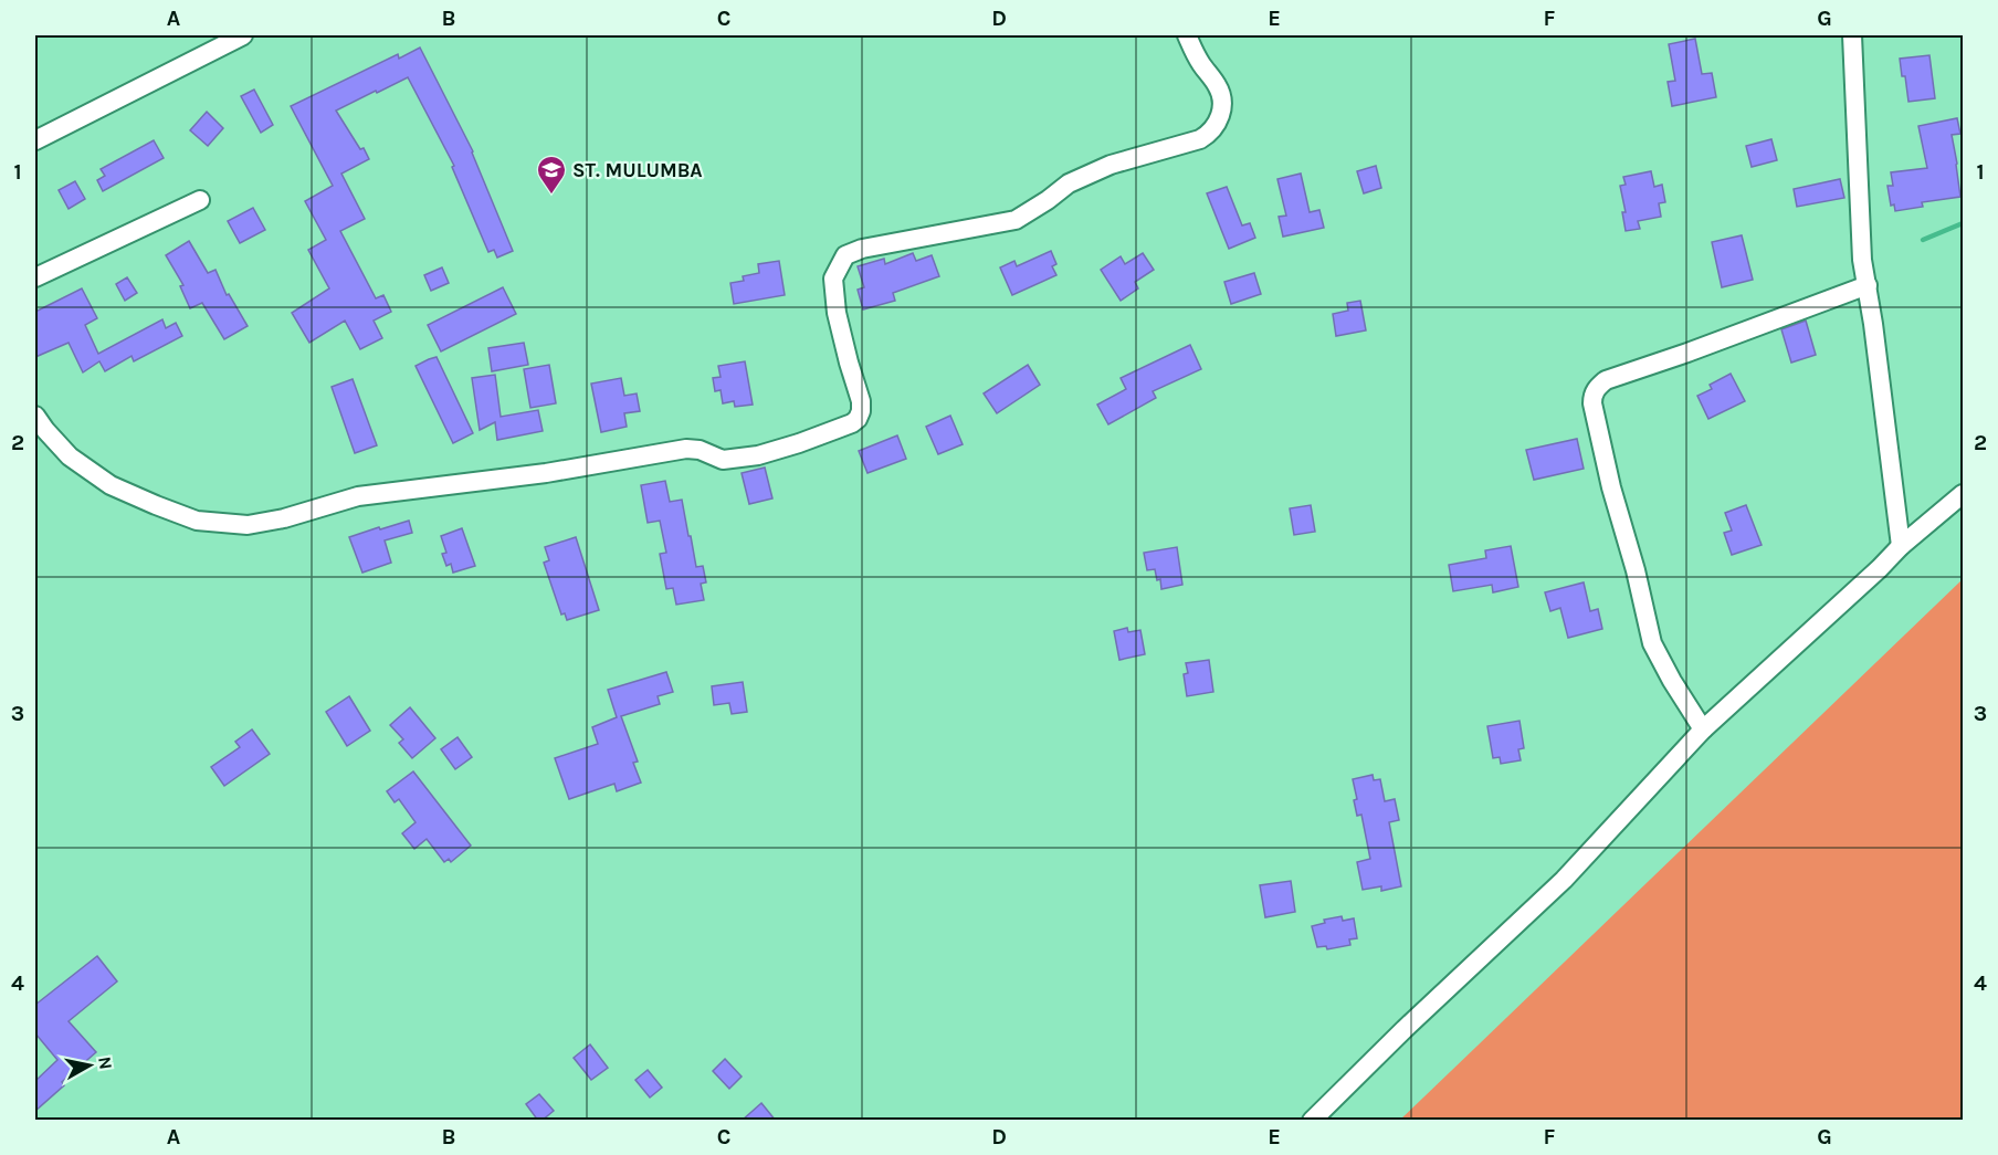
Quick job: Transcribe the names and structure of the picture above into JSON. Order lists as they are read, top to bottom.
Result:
{
  "places": {
    "school or university": ["ST. MULUMBA"]
  },
  "north": "right",
  "grid": {
    "columns": [
      "A",
      "B",
      "C",
      "D",
      "E",
      "F",
      "G"
    ],
    "rows": [
      "1",
      "2",
      "3",
      "4"
    ]
  }
}
